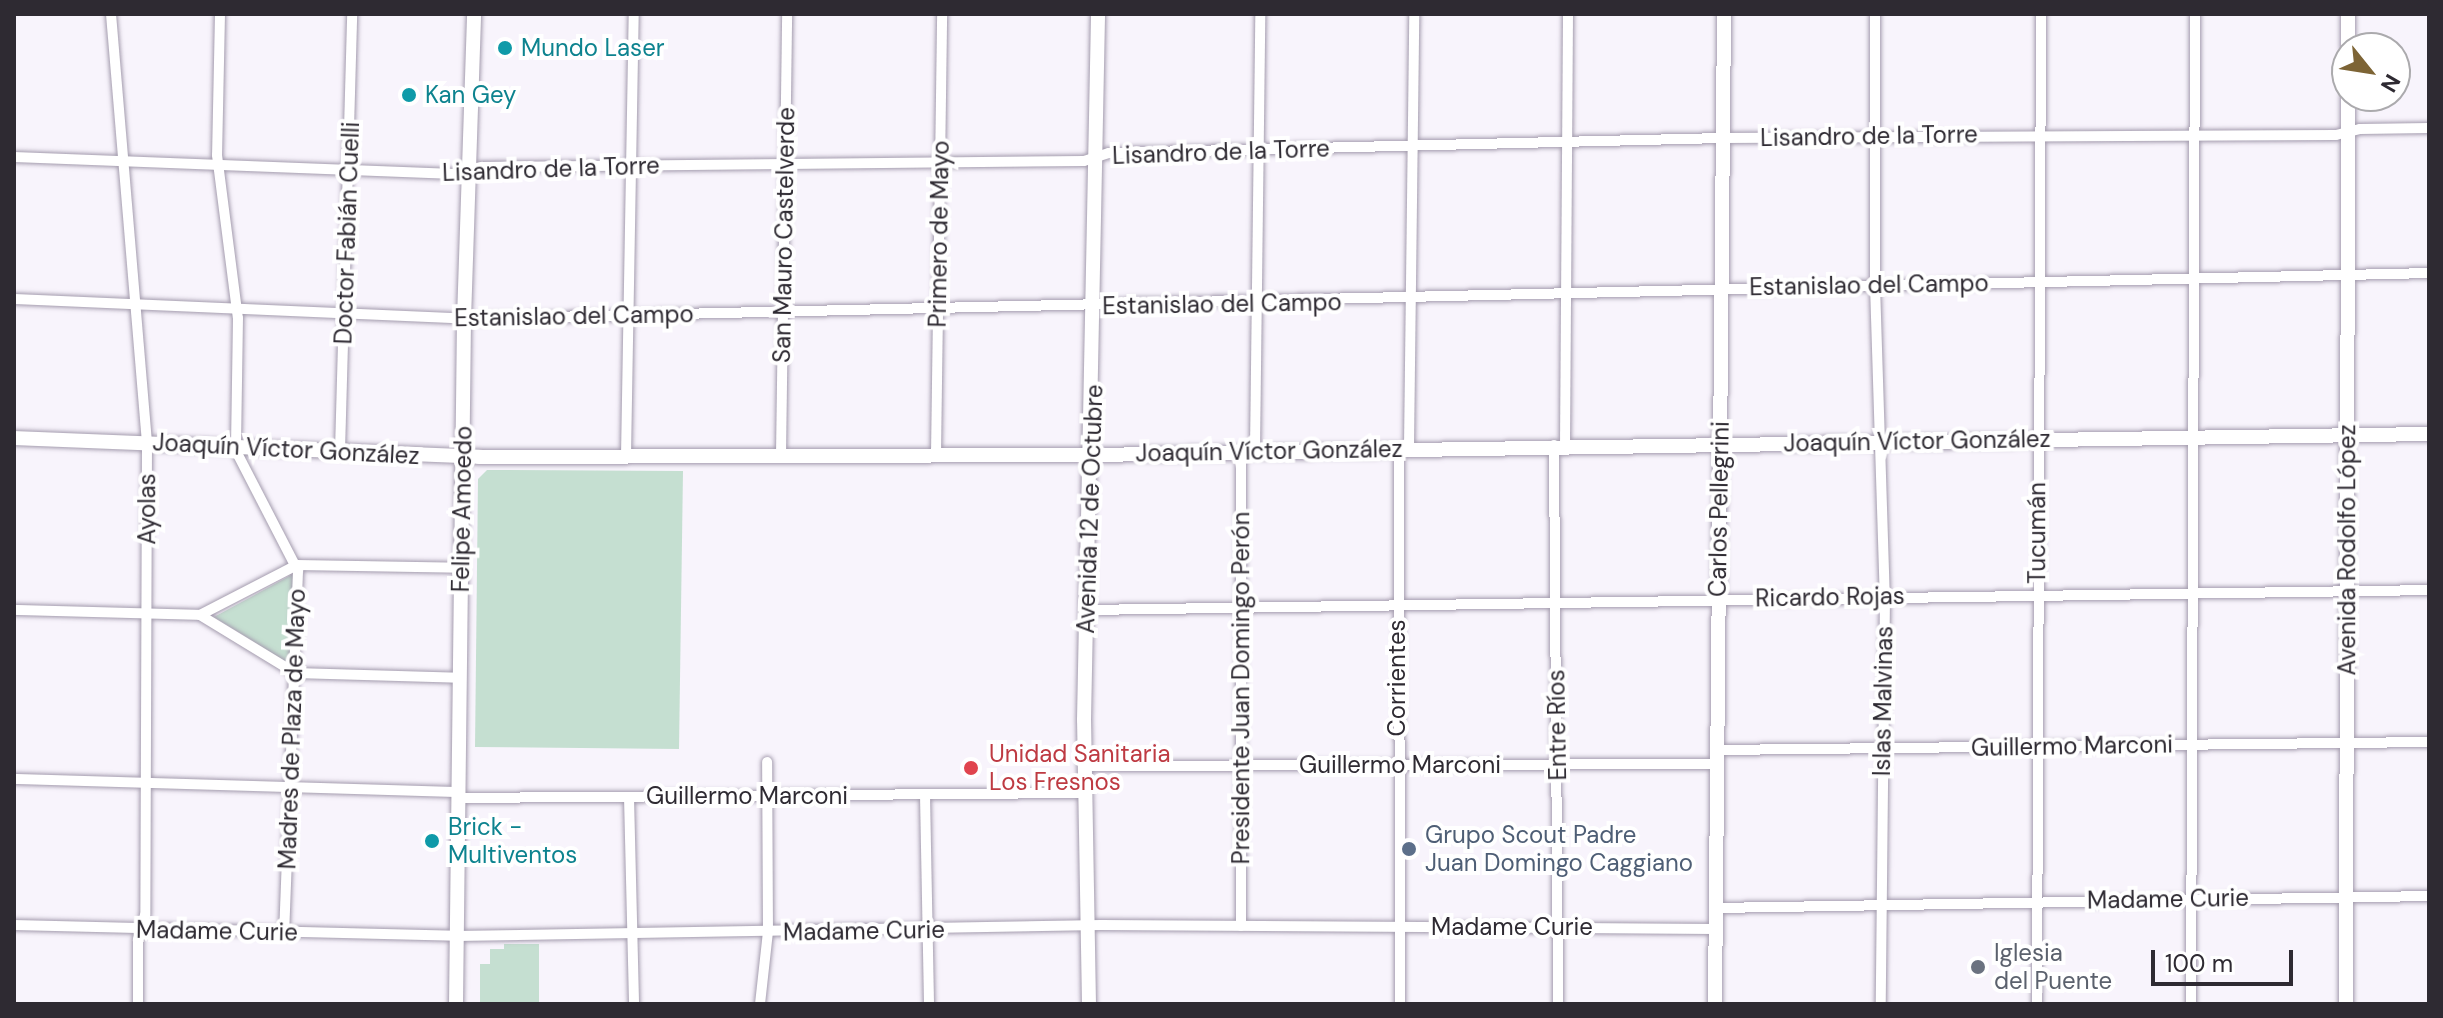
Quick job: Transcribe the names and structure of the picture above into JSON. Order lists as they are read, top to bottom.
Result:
{
  "streets": {
    "street": [
      "Lisandro de la Torre",
      "Doctor Fabián Cuelli",
      "Primero de Mayo",
      "San Mauro Castelverde",
      "Estanislao del Campo",
      "Joaquín Víctor González",
      "Ayolas",
      "Felipe Amoedo",
      "Avenida 12 de Octubre",
      "Carlos Pellegrini",
      "Tucumán",
      "Avenida Rodolfo López",
      "Ricardo Rojas",
      "Corrientes",
      "Presidente Juan Domingo Perón",
      "Islas Malvinas",
      "Entre Ríos",
      "Madres de Plaza de Mayo",
      "Guillermo Marconi",
      "Madame Curie"
    ]
  },
  "crossings": [
    ["Lisandro de la Torre", "Doctor Fabián Cuelli"],
    ["Lisandro de la Torre", "Primero de Mayo"],
    ["Lisandro de la Torre", "San Mauro Castelverde"],
    ["Lisandro de la Torre", "Ayolas"],
    ["Lisandro de la Torre", "Felipe Amoedo"],
    ["Lisandro de la Torre", "Avenida 12 de Octubre"],
    ["Lisandro de la Torre", "Carlos Pellegrini"],
    ["Lisandro de la Torre", "Tucumán"],
    ["Lisandro de la Torre", "Avenida Rodolfo López"],
    ["Lisandro de la Torre", "Corrientes"],
    ["Lisandro de la Torre", "Presidente Juan Domingo Perón"],
    ["Lisandro de la Torre", "Islas Malvinas"],
    ["Lisandro de la Torre", "Entre Ríos"],
    ["Lisandro de la Torre", "Madres de Plaza de Mayo"],
    ["Doctor Fabián Cuelli", "Estanislao del Campo"],
    ["Doctor Fabián Cuelli", "Joaquín Víctor González"],
    ["Primero de Mayo", "Estanislao del Campo"],
    ["Primero de Mayo", "Joaquín Víctor González"],
    ["San Mauro Castelverde", "Estanislao del Campo"],
    ["San Mauro Castelverde", "Joaquín Víctor González"],
    ["Estanislao del Campo", "Ayolas"],
    ["Estanislao del Campo", "Felipe Amoedo"],
    ["Estanislao del Campo", "Avenida 12 de Octubre"],
    ["Estanislao del Campo", "Carlos Pellegrini"],
    ["Estanislao del Campo", "Tucumán"],
    ["Estanislao del Campo", "Avenida Rodolfo López"],
    ["Estanislao del Campo", "Corrientes"],
    ["Estanislao del Campo", "Presidente Juan Domingo Perón"],
    ["Estanislao del Campo", "Islas Malvinas"],
    ["Estanislao del Campo", "Entre Ríos"],
    ["Estanislao del Campo", "Madres de Plaza de Mayo"],
    ["Joaquín Víctor González", "Ayolas"],
    ["Joaquín Víctor González", "Felipe Amoedo"],
    ["Joaquín Víctor González", "Avenida 12 de Octubre"],
    ["Joaquín Víctor González", "Carlos Pellegrini"],
    ["Joaquín Víctor González", "Tucumán"],
    ["Joaquín Víctor González", "Avenida Rodolfo López"],
    ["Joaquín Víctor González", "Corrientes"],
    ["Joaquín Víctor González", "Presidente Juan Domingo Perón"],
    ["Joaquín Víctor González", "Islas Malvinas"],
    ["Joaquín Víctor González", "Entre Ríos"],
    ["Joaquín Víctor González", "Madres de Plaza de Mayo"],
    ["Ayolas", "Guillermo Marconi"],
    ["Ayolas", "Madame Curie"],
    ["Felipe Amoedo", "Guillermo Marconi"],
    ["Felipe Amoedo", "Madame Curie"],
    ["Avenida 12 de Octubre", "Ricardo Rojas"],
    ["Avenida 12 de Octubre", "Guillermo Marconi"],
    ["Avenida 12 de Octubre", "Madame Curie"],
    ["Carlos Pellegrini", "Ricardo Rojas"],
    ["Carlos Pellegrini", "Guillermo Marconi"],
    ["Carlos Pellegrini", "Madame Curie"],
    ["Tucumán", "Ricardo Rojas"],
    ["Tucumán", "Guillermo Marconi"],
    ["Tucumán", "Madame Curie"],
    ["Avenida Rodolfo López", "Ricardo Rojas"],
    ["Avenida Rodolfo López", "Guillermo Marconi"],
    ["Avenida Rodolfo López", "Madame Curie"],
    ["Ricardo Rojas", "Corrientes"],
    ["Ricardo Rojas", "Presidente Juan Domingo Perón"],
    ["Ricardo Rojas", "Islas Malvinas"],
    ["Ricardo Rojas", "Entre Ríos"],
    ["Corrientes", "Guillermo Marconi"],
    ["Corrientes", "Madame Curie"],
    ["Presidente Juan Domingo Perón", "Guillermo Marconi"],
    ["Presidente Juan Domingo Perón", "Madame Curie"],
    ["Islas Malvinas", "Guillermo Marconi"],
    ["Islas Malvinas", "Madame Curie"],
    ["Entre Ríos", "Guillermo Marconi"],
    ["Entre Ríos", "Madame Curie"],
    ["Madres de Plaza de Mayo", "Guillermo Marconi"],
    ["Madres de Plaza de Mayo", "Madame Curie"]
  ],
  "places": [
    "Mundo Laser",
    "Kan Gey",
    "Unidad Sanitaria Los Fresnos",
    "Brick - Multiventos",
    "Grupo Scout Padre Juan Domingo Caggiano",
    "Iglesia del Puente"
  ],
  "scale_bar": "100 m",
  "north": "bottom right"
}
